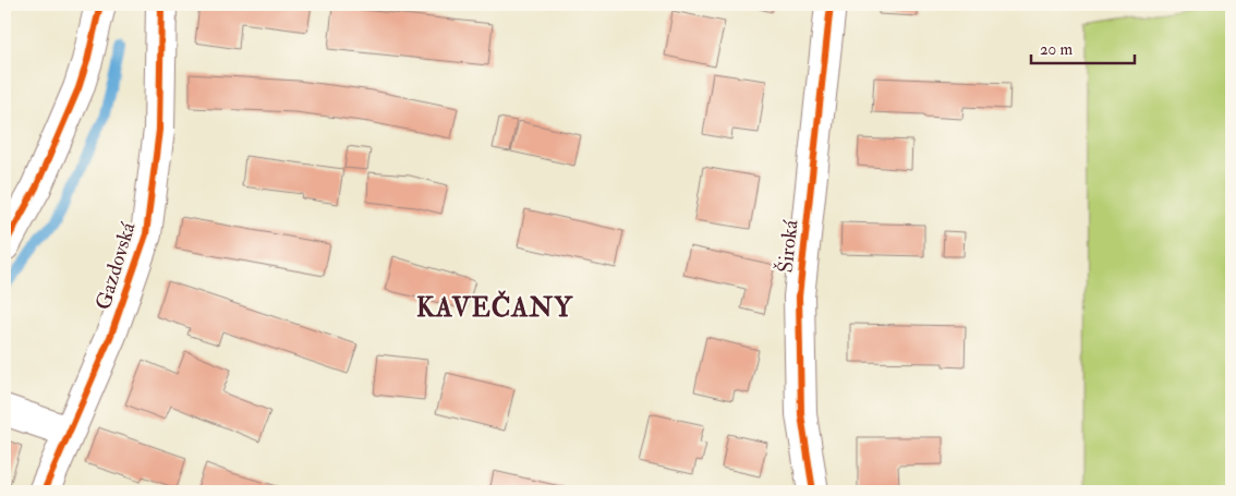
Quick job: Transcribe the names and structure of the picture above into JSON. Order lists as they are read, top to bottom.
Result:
{
  "streets": {
    "street": ["Široká", "Gazdovská"]
  },
  "districts": ["KAVEČANY"],
  "scale_bar": "20 m"
}
